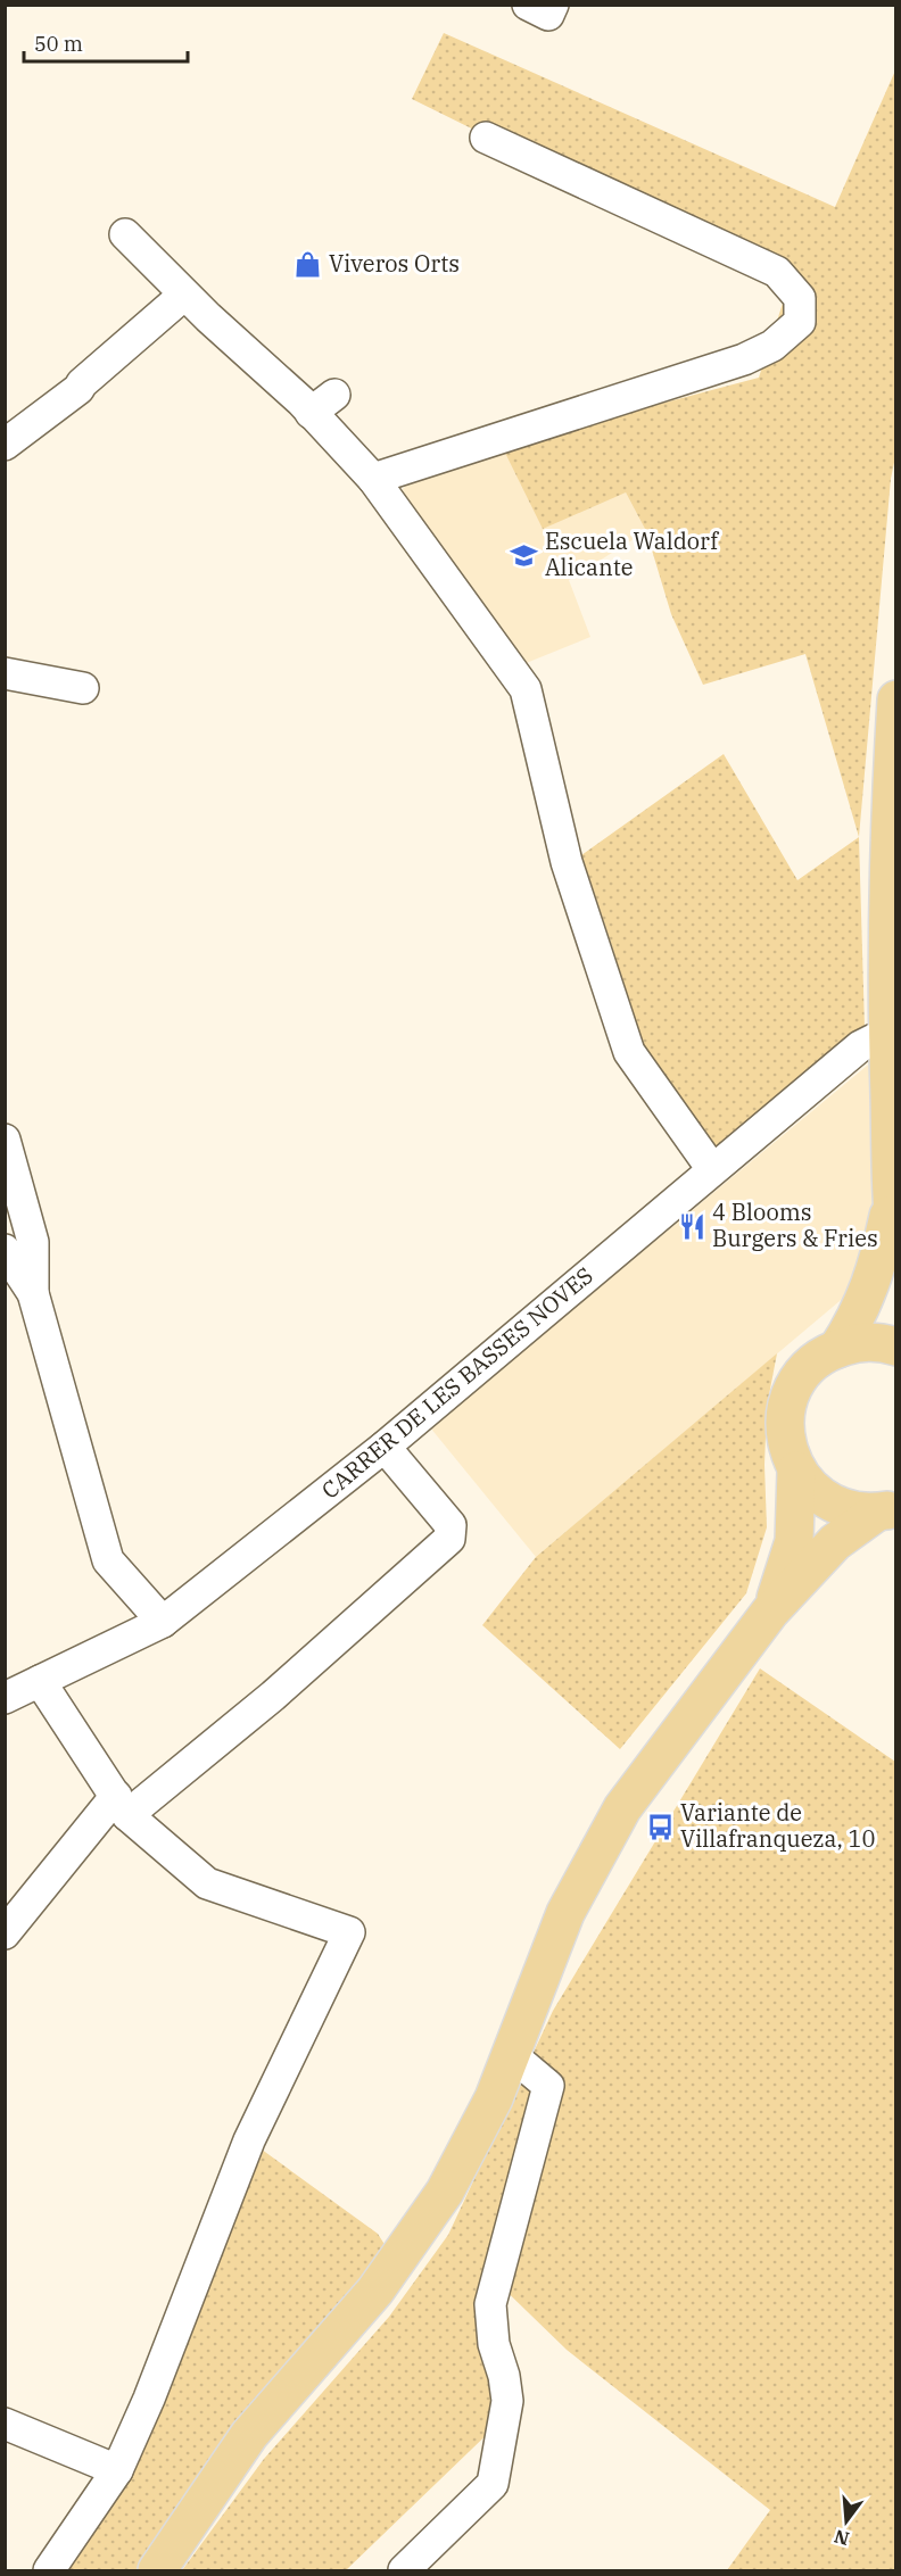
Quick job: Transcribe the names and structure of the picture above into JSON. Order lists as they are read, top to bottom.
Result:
{
  "streets": {
    "street": ["CARRER DE LES BASSES NOVES"]
  },
  "places": {
    "shop": ["Viveros Orts"],
    "school or university": ["Escuela Waldorf Alicante"],
    "restaurant": ["4 Blooms Burgers & Fries"],
    "bus stop": ["Variante de Villafranqueza, 10"]
  },
  "scale_bar": "50 m",
  "north": "bottom"
}
